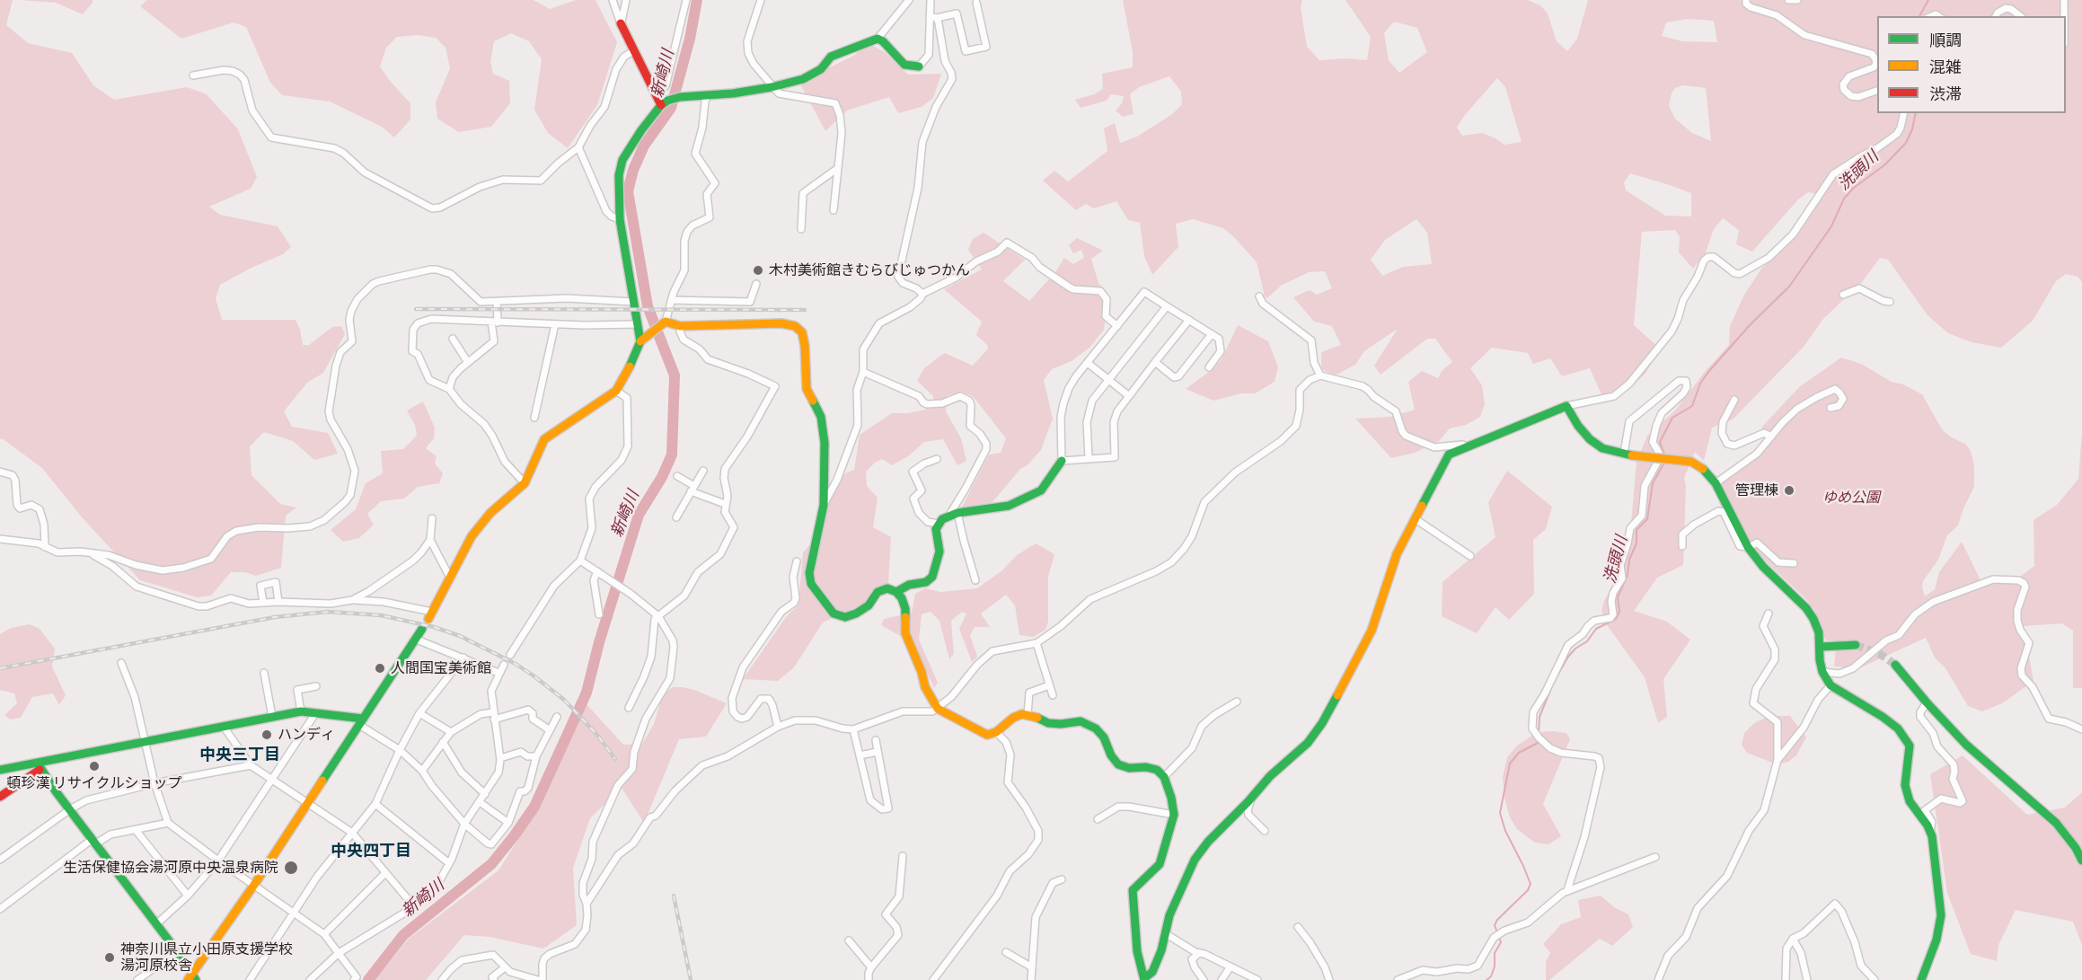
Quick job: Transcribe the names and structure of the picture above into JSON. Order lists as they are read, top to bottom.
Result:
{
  "districts": ["中央三丁目", "中央四丁目"],
  "water": ["新崎川", "洗頭川"],
  "parks": ["ゆめ公園"],
  "places": [
    "木村美術館きむらびじゅつかん",
    "管理棟",
    "人間国宝美術館",
    "ハンディ",
    "頓珍漢 リサイクルショップ",
    "生活保健協会湯河原中央温泉病院",
    "神奈川県立小田原支援学校 湯河原校舎"
  ],
  "legend": ["順調", "混雑", "渋滞"]
}
